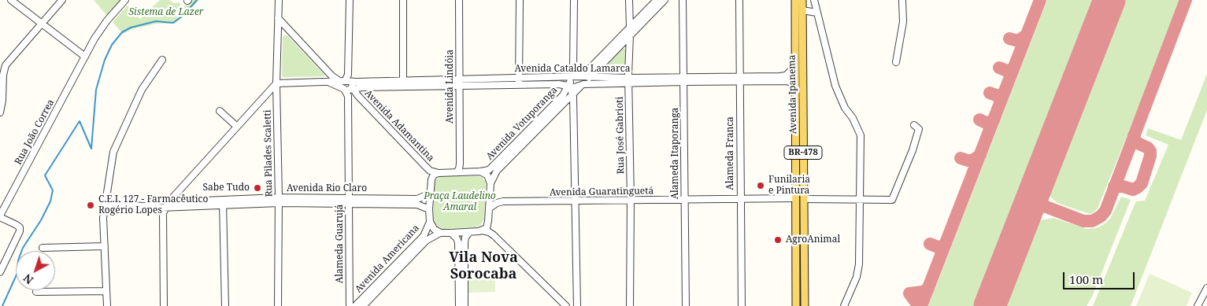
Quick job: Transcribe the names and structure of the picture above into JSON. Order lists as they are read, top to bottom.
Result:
{
  "streets": {
    "main road": ["Avenida Ipanema", "BR-478"],
    "street": [
      "Avenida Cataldo Lamarca",
      "Avenida Lindóia",
      "Avenida Votuporanga",
      "Avenida Adamantina",
      "Rua João Correa",
      "Rua José Gabrioti",
      "Rua Pilades Scaletti",
      "Alameda Itaporanga",
      "Alameda Franca",
      "Avenida Rio Claro",
      "Avenida Guaratinguetá",
      "Alameda Guarujá",
      "Avenida Americana"
    ]
  },
  "crossings": [
    ["Avenida Cataldo Lamarca", "Avenida Lindóia"],
    ["Avenida Cataldo Lamarca", "Avenida Ipanema"],
    ["Avenida Cataldo Lamarca", "Avenida Votuporanga"],
    ["Avenida Cataldo Lamarca", "Avenida Adamantina"],
    ["Avenida Cataldo Lamarca", "Rua José Gabrioti"],
    ["Avenida Cataldo Lamarca", "Rua Pilades Scaletti"],
    ["Avenida Cataldo Lamarca", "Alameda Itaporanga"],
    ["Avenida Cataldo Lamarca", "Alameda Franca"],
    ["Avenida Cataldo Lamarca", "Alameda Guarujá"],
    ["Avenida Lindóia", "Avenida Votuporanga"],
    ["Avenida Lindóia", "Avenida Adamantina"],
    ["Avenida Lindóia", "Avenida Rio Claro"],
    ["Avenida Lindóia", "Avenida Guaratinguetá"],
    ["Avenida Lindóia", "Avenida Americana"],
    ["Avenida Ipanema", "Avenida Guaratinguetá"],
    ["Avenida Votuporanga", "Avenida Adamantina"],
    ["Avenida Votuporanga", "Rua José Gabrioti"],
    ["Avenida Votuporanga", "Avenida Rio Claro"],
    ["Avenida Votuporanga", "Avenida Guaratinguetá"],
    ["Avenida Votuporanga", "Avenida Americana"],
    ["Avenida Adamantina", "Avenida Rio Claro"],
    ["Avenida Adamantina", "Avenida Guaratinguetá"],
    ["Avenida Adamantina", "Alameda Guarujá"],
    ["Avenida Adamantina", "Avenida Americana"],
    ["Rua José Gabrioti", "Avenida Guaratinguetá"],
    ["Rua Pilades Scaletti", "Avenida Rio Claro"],
    ["Alameda Itaporanga", "Avenida Guaratinguetá"],
    ["Alameda Franca", "Avenida Guaratinguetá"],
    ["Avenida Rio Claro", "Avenida Guaratinguetá"],
    ["Avenida Rio Claro", "Alameda Guarujá"],
    ["Avenida Rio Claro", "Avenida Americana"],
    ["Avenida Guaratinguetá", "Avenida Americana"]
  ],
  "districts": ["Vila Nova Sorocaba"],
  "parks": ["Sistema de Lazer", "Praça Laudelino Amaral"],
  "places": [
    "Funilaria e Pintura",
    "Sabe Tudo",
    "C.E.I. 127 - Farmacêutico Rogério Lopes",
    "AgroAnimal"
  ],
  "scale_bar": "100 m",
  "north": "bottom left"
}
